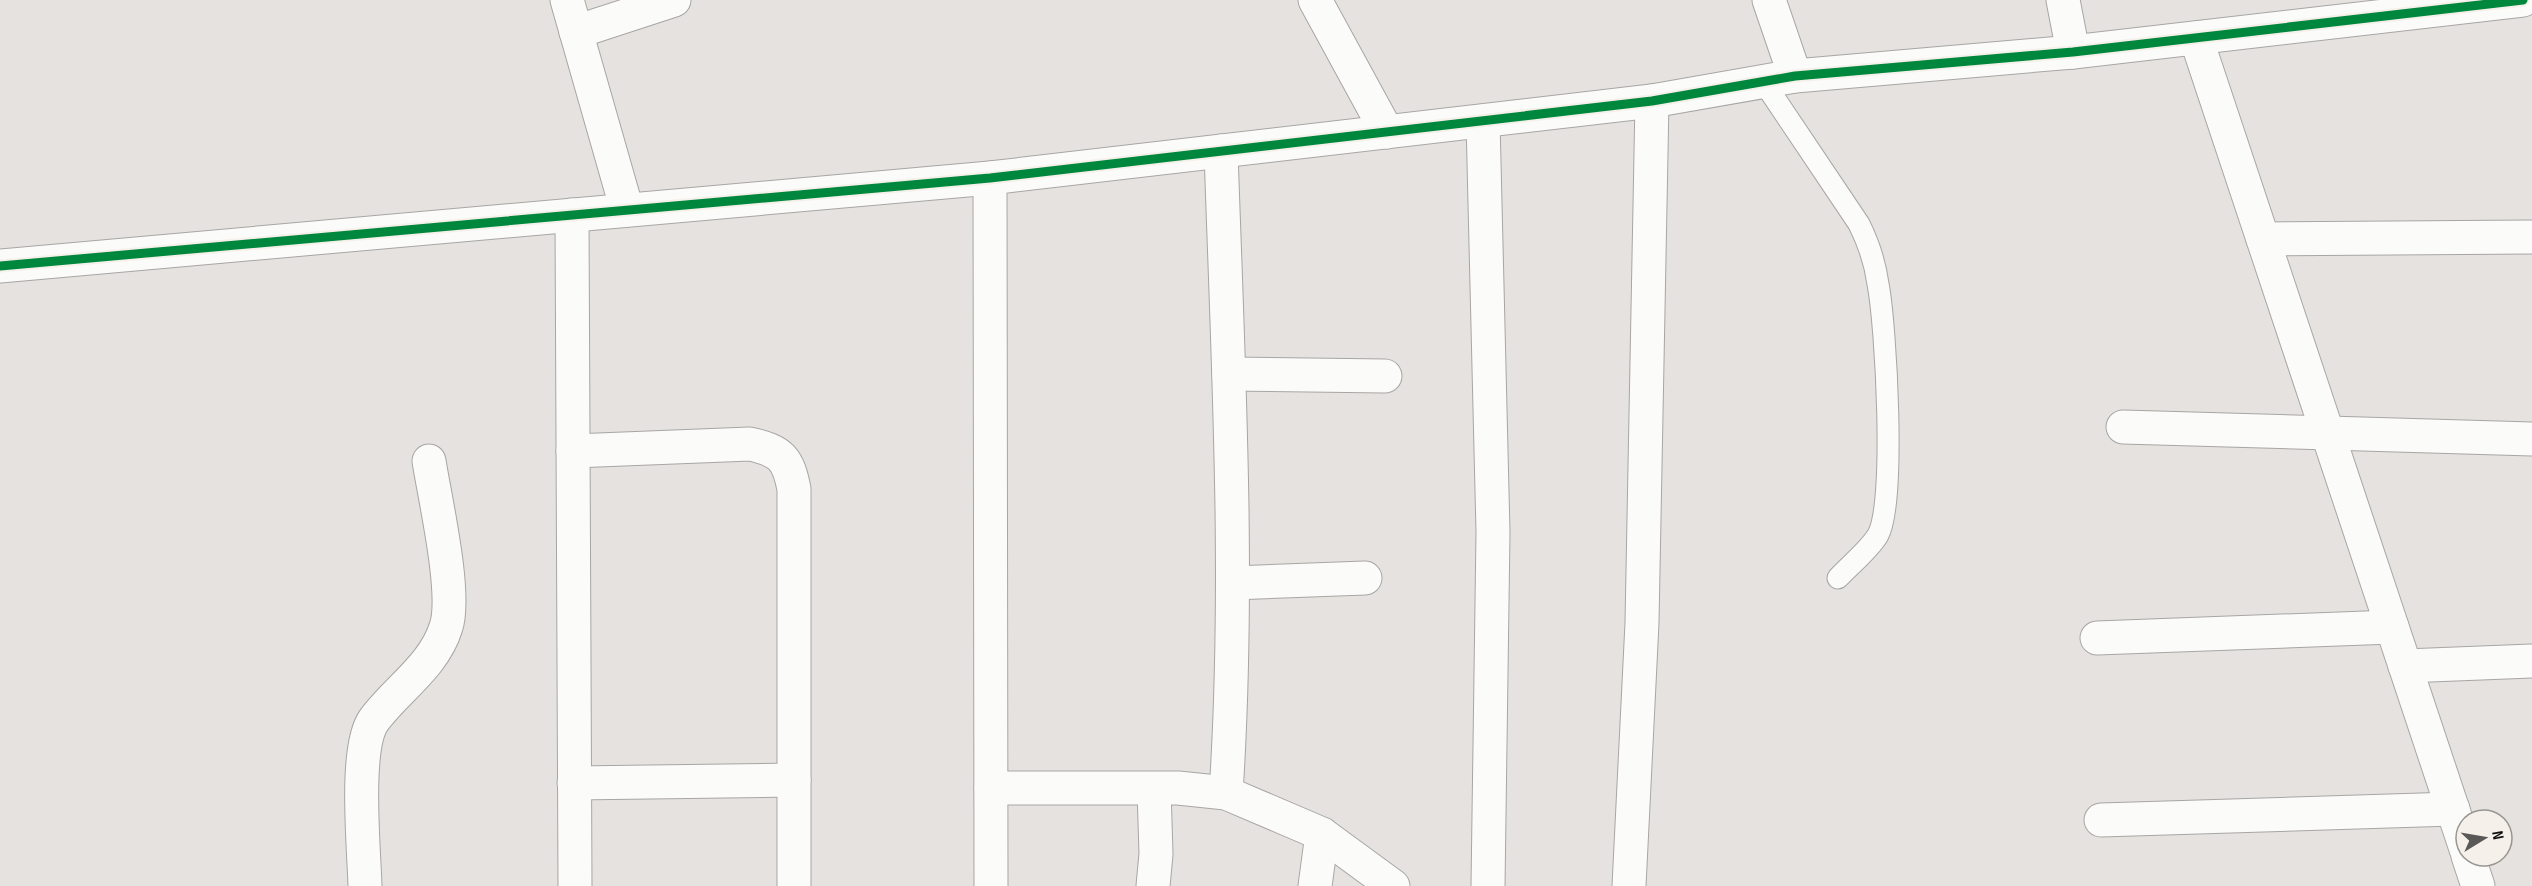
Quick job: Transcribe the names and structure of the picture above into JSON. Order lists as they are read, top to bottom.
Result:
{
  "north": "right"
}
